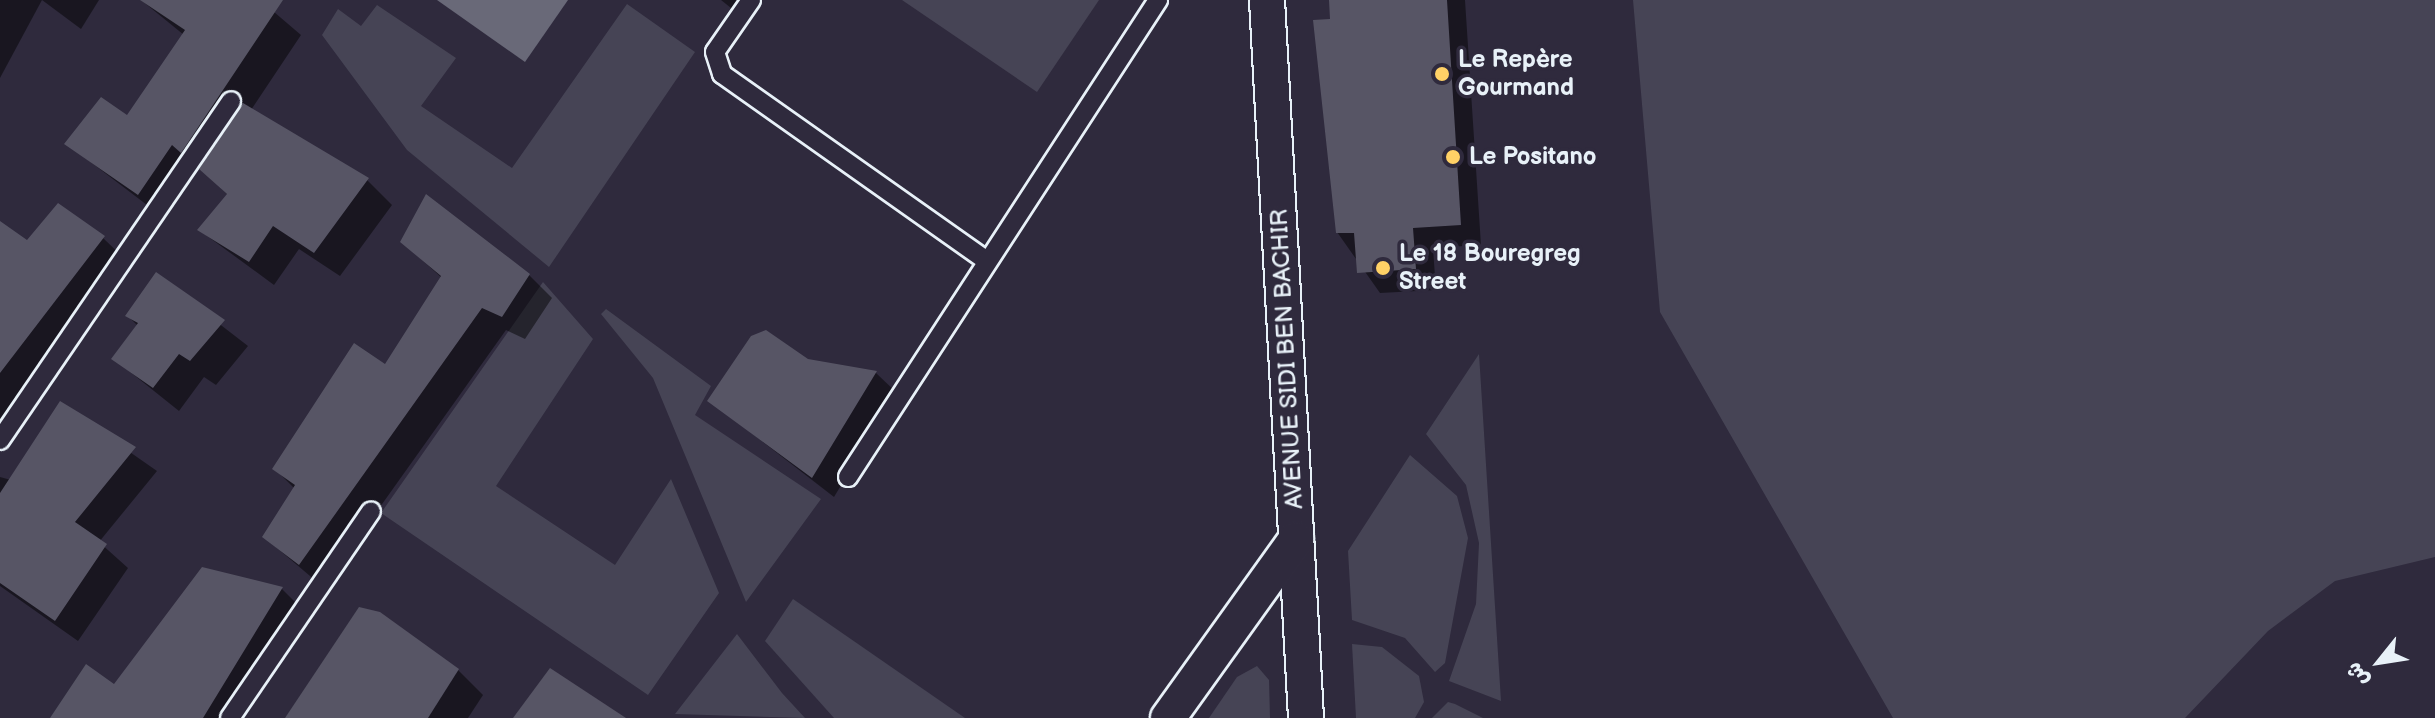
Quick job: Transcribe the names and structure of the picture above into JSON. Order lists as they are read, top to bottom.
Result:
{
  "streets": {
    "street": ["AVENUE SIDI BEN BACHIR"]
  },
  "places": ["Le Repère Gourmand", "Le Positano", "Le 18 Bouregreg Street"],
  "north": "bottom left"
}
